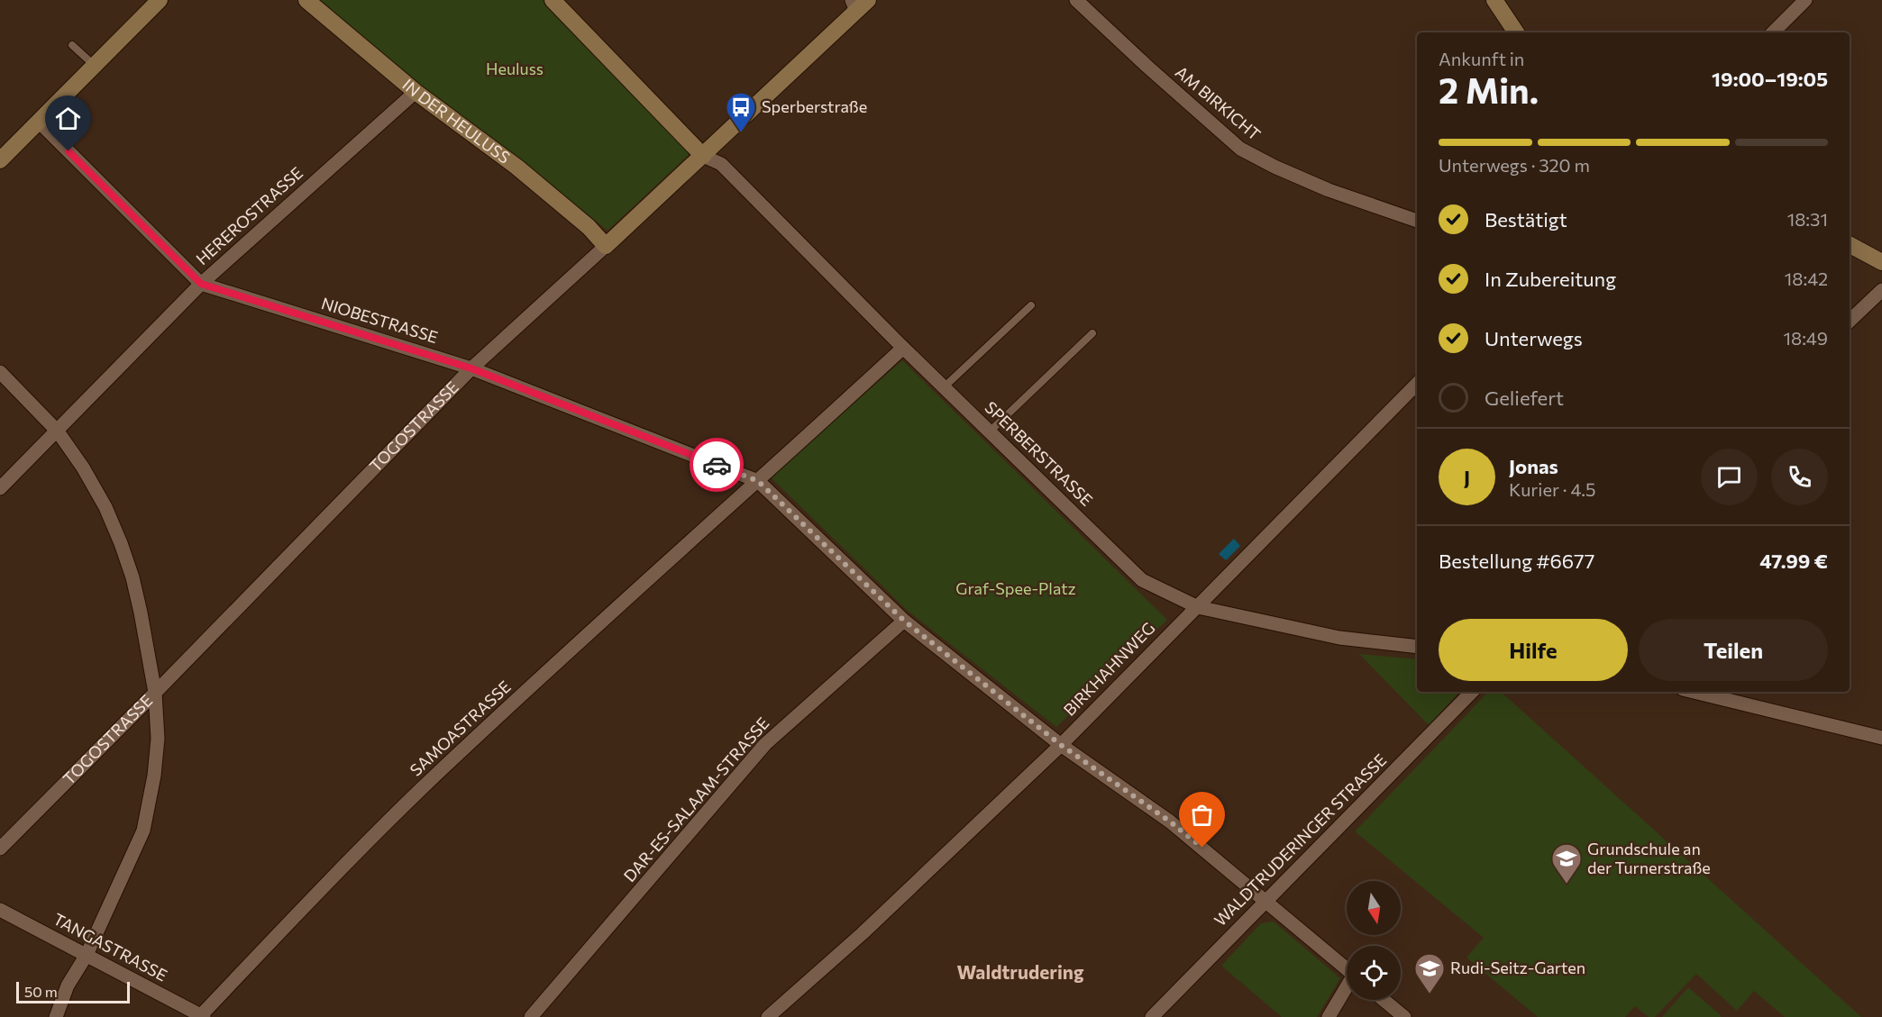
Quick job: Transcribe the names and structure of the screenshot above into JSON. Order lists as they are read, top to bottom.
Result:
{
  "streets": {
    "street": [
      "AM BIRKICHT",
      "IN DER HEULUSS",
      "HEREROSTRASSE",
      "NIOBESTRASSE",
      "TOGOSTRASSE",
      "SPERBERSTRASSE",
      "BIRKHAHNWEG",
      "SAMOASTRASSE",
      "DAR-ES-SALAAM-STRASSE",
      "WALDTRUDERINGER STRASSE",
      "TANGASTRASSE"
    ]
  },
  "crossings": [
    ["IN DER HEULUSS", "HEREROSTRASSE"],
    ["IN DER HEULUSS", "TOGOSTRASSE"],
    ["HEREROSTRASSE", "NIOBESTRASSE"],
    ["NIOBESTRASSE", "TOGOSTRASSE"],
    ["NIOBESTRASSE", "SAMOASTRASSE"],
    ["TOGOSTRASSE", "SPERBERSTRASSE"],
    ["SPERBERSTRASSE", "BIRKHAHNWEG"],
    ["SAMOASTRASSE", "TANGASTRASSE"]
  ],
  "districts": ["Waldtrudering"],
  "parks": ["Heuluss", "Graf-Spee-Platz"],
  "places": {
    "bus stop": ["Sperberstraße"],
    "school or university": ["Grundschule an der Turnerstraße", "Rudi-Seitz-Garten"]
  },
  "scale_bar": "50 m",
  "north": "bottom",
  "page": {
    "heading": ["2 Min.", "Ankunft in", "19:00–19:05"],
    "panel": [
      "Jonas",
      "Kurier · 4.5",
      "Bestellung #6677",
      "47.99 €"
    ],
    "bar": "Unterwegs · 320 m",
    "list": [
      ["Bestätigt", "18:31"],
      ["In Zubereitung", "18:42"],
      ["Unterwegs", "18:49"],
      "Geliefert"
    ],
    "round": "J",
    "buttons": ["Hilfe", "Teilen"],
    "scale": "50 m"
  }
}
